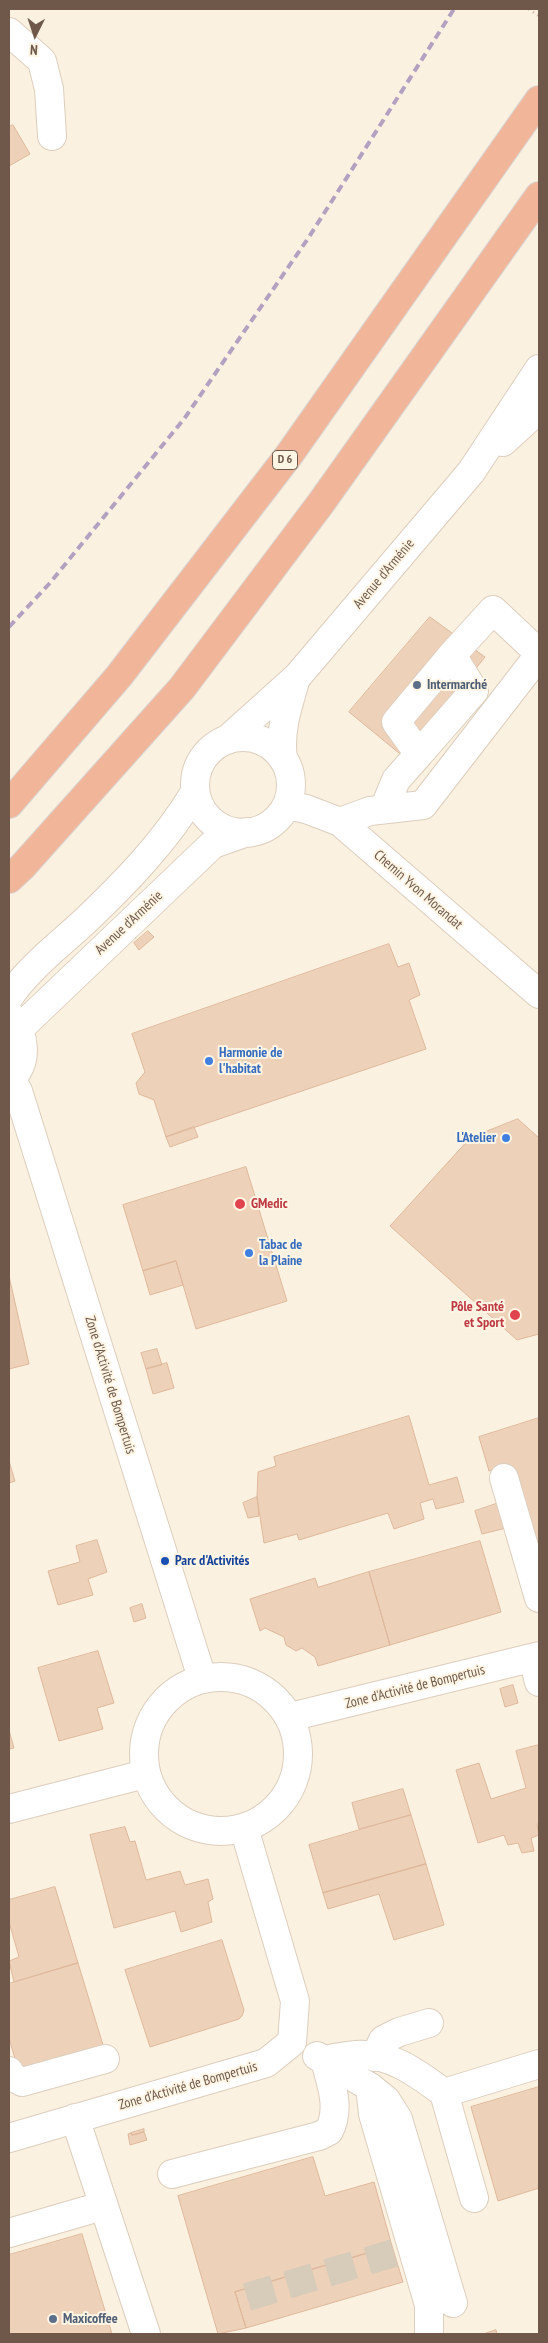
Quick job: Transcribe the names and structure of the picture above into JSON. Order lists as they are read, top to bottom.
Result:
{
  "streets": {
    "highway": ["D 6"],
    "street": ["Avenue d'Arménie", "Chemin Yvon Morandat", "Zone d'Activité de Bompertuis"]
  },
  "crossings": [
    ["Avenue d'Arménie", "Chemin Yvon Morandat"]
  ],
  "places": [
    "Intermarché",
    "Harmonie de l'habitat",
    "L'Atelier",
    "GMedic",
    "Tabac de la Plaine",
    "Pôle Santé et Sport",
    "Parc d'Activités",
    "Maxicoffee"
  ],
  "north": "bottom"
}
